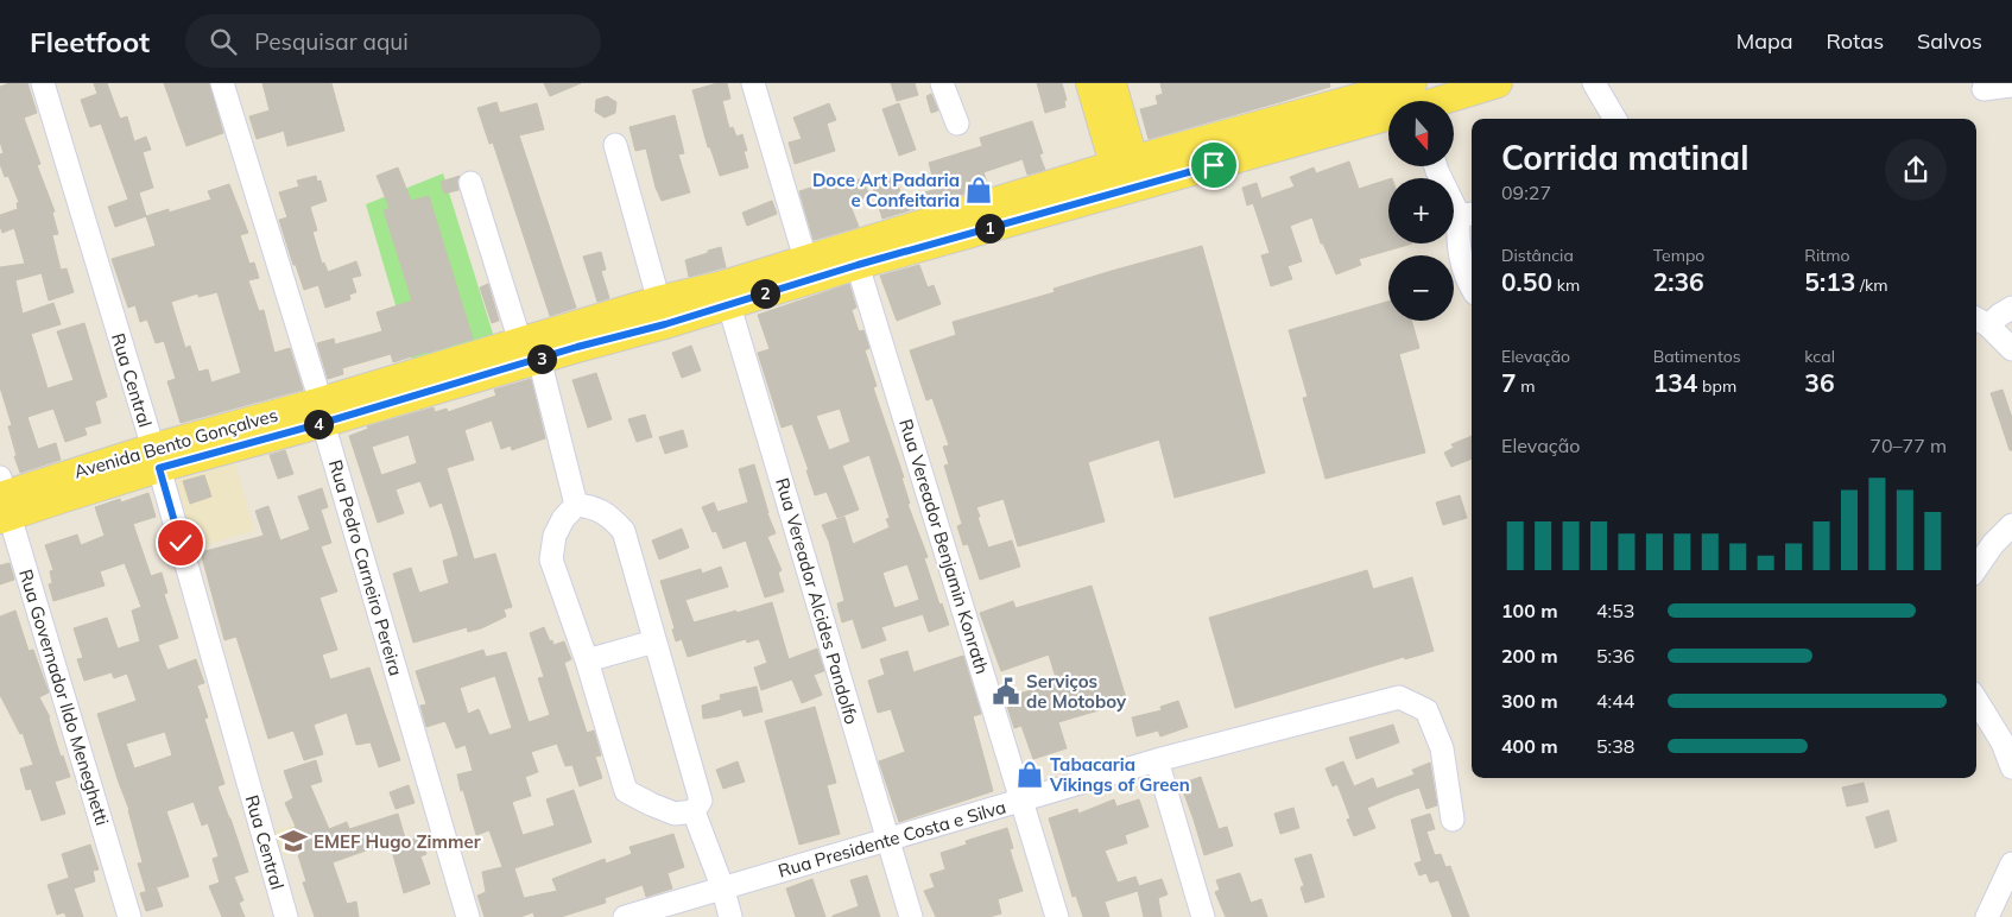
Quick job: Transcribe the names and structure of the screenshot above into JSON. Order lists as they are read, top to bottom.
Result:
{
  "streets": {
    "main road": ["Avenida Bento Gonçalves"],
    "street": [
      "Rua Central",
      "Rua Vereador Benjamin Konrath",
      "Rua Pedro Carneiro Pereira",
      "Rua Vereador Alcides Pandolfo",
      "Rua Governador Ildo Meneghetti",
      "Rua Presidente Costa e Silva"
    ]
  },
  "crossings": [
    ["Rua Central", "Avenida Bento Gonçalves"],
    ["Avenida Bento Gonçalves", "Rua Vereador Benjamin Konrath"],
    ["Avenida Bento Gonçalves", "Rua Pedro Carneiro Pereira"],
    ["Avenida Bento Gonçalves", "Rua Vereador Alcides Pandolfo"],
    ["Avenida Bento Gonçalves", "Rua Governador Ildo Meneghetti"],
    ["Rua Vereador Benjamin Konrath", "Rua Presidente Costa e Silva"],
    ["Rua Vereador Alcides Pandolfo", "Rua Presidente Costa e Silva"]
  ],
  "places": {
    "shop": ["Doce Art Padaria e Confeitaria", "Tabacaria Vikings of Green"],
    "public building": ["Serviços de Motoboy"],
    "school or university": ["EMEF Hugo Zimmer"]
  },
  "north": "bottom",
  "page": {
    "header": "Fleetfoot",
    "search": "Pesquisar aqui",
    "nav": ["Mapa", "Rotas", "Salvos"],
    "map_buttons": ["+", "−"],
    "heading": ["Corrida matinal", "09:27"],
    "pins": [
      "1",
      "2",
      "3",
      "4"
    ],
    "stats": [
      ["Distância", "0.50 km"],
      ["Tempo", "2:36"],
      ["Ritmo", "5:13 /km"],
      ["Elevação", "7 m"],
      ["Batimentos", "134 bpm"],
      ["kcal", "36"]
    ],
    "chart": ["Elevação", "70–77 m"],
    "list": [
      {
        "name": "100 m",
        "note": "4:53"
      },
      {
        "name": "200 m",
        "note": "5:36"
      },
      {
        "name": "300 m",
        "note": "4:44"
      },
      {
        "name": "400 m",
        "note": "5:38"
      }
    ]
  }
}
